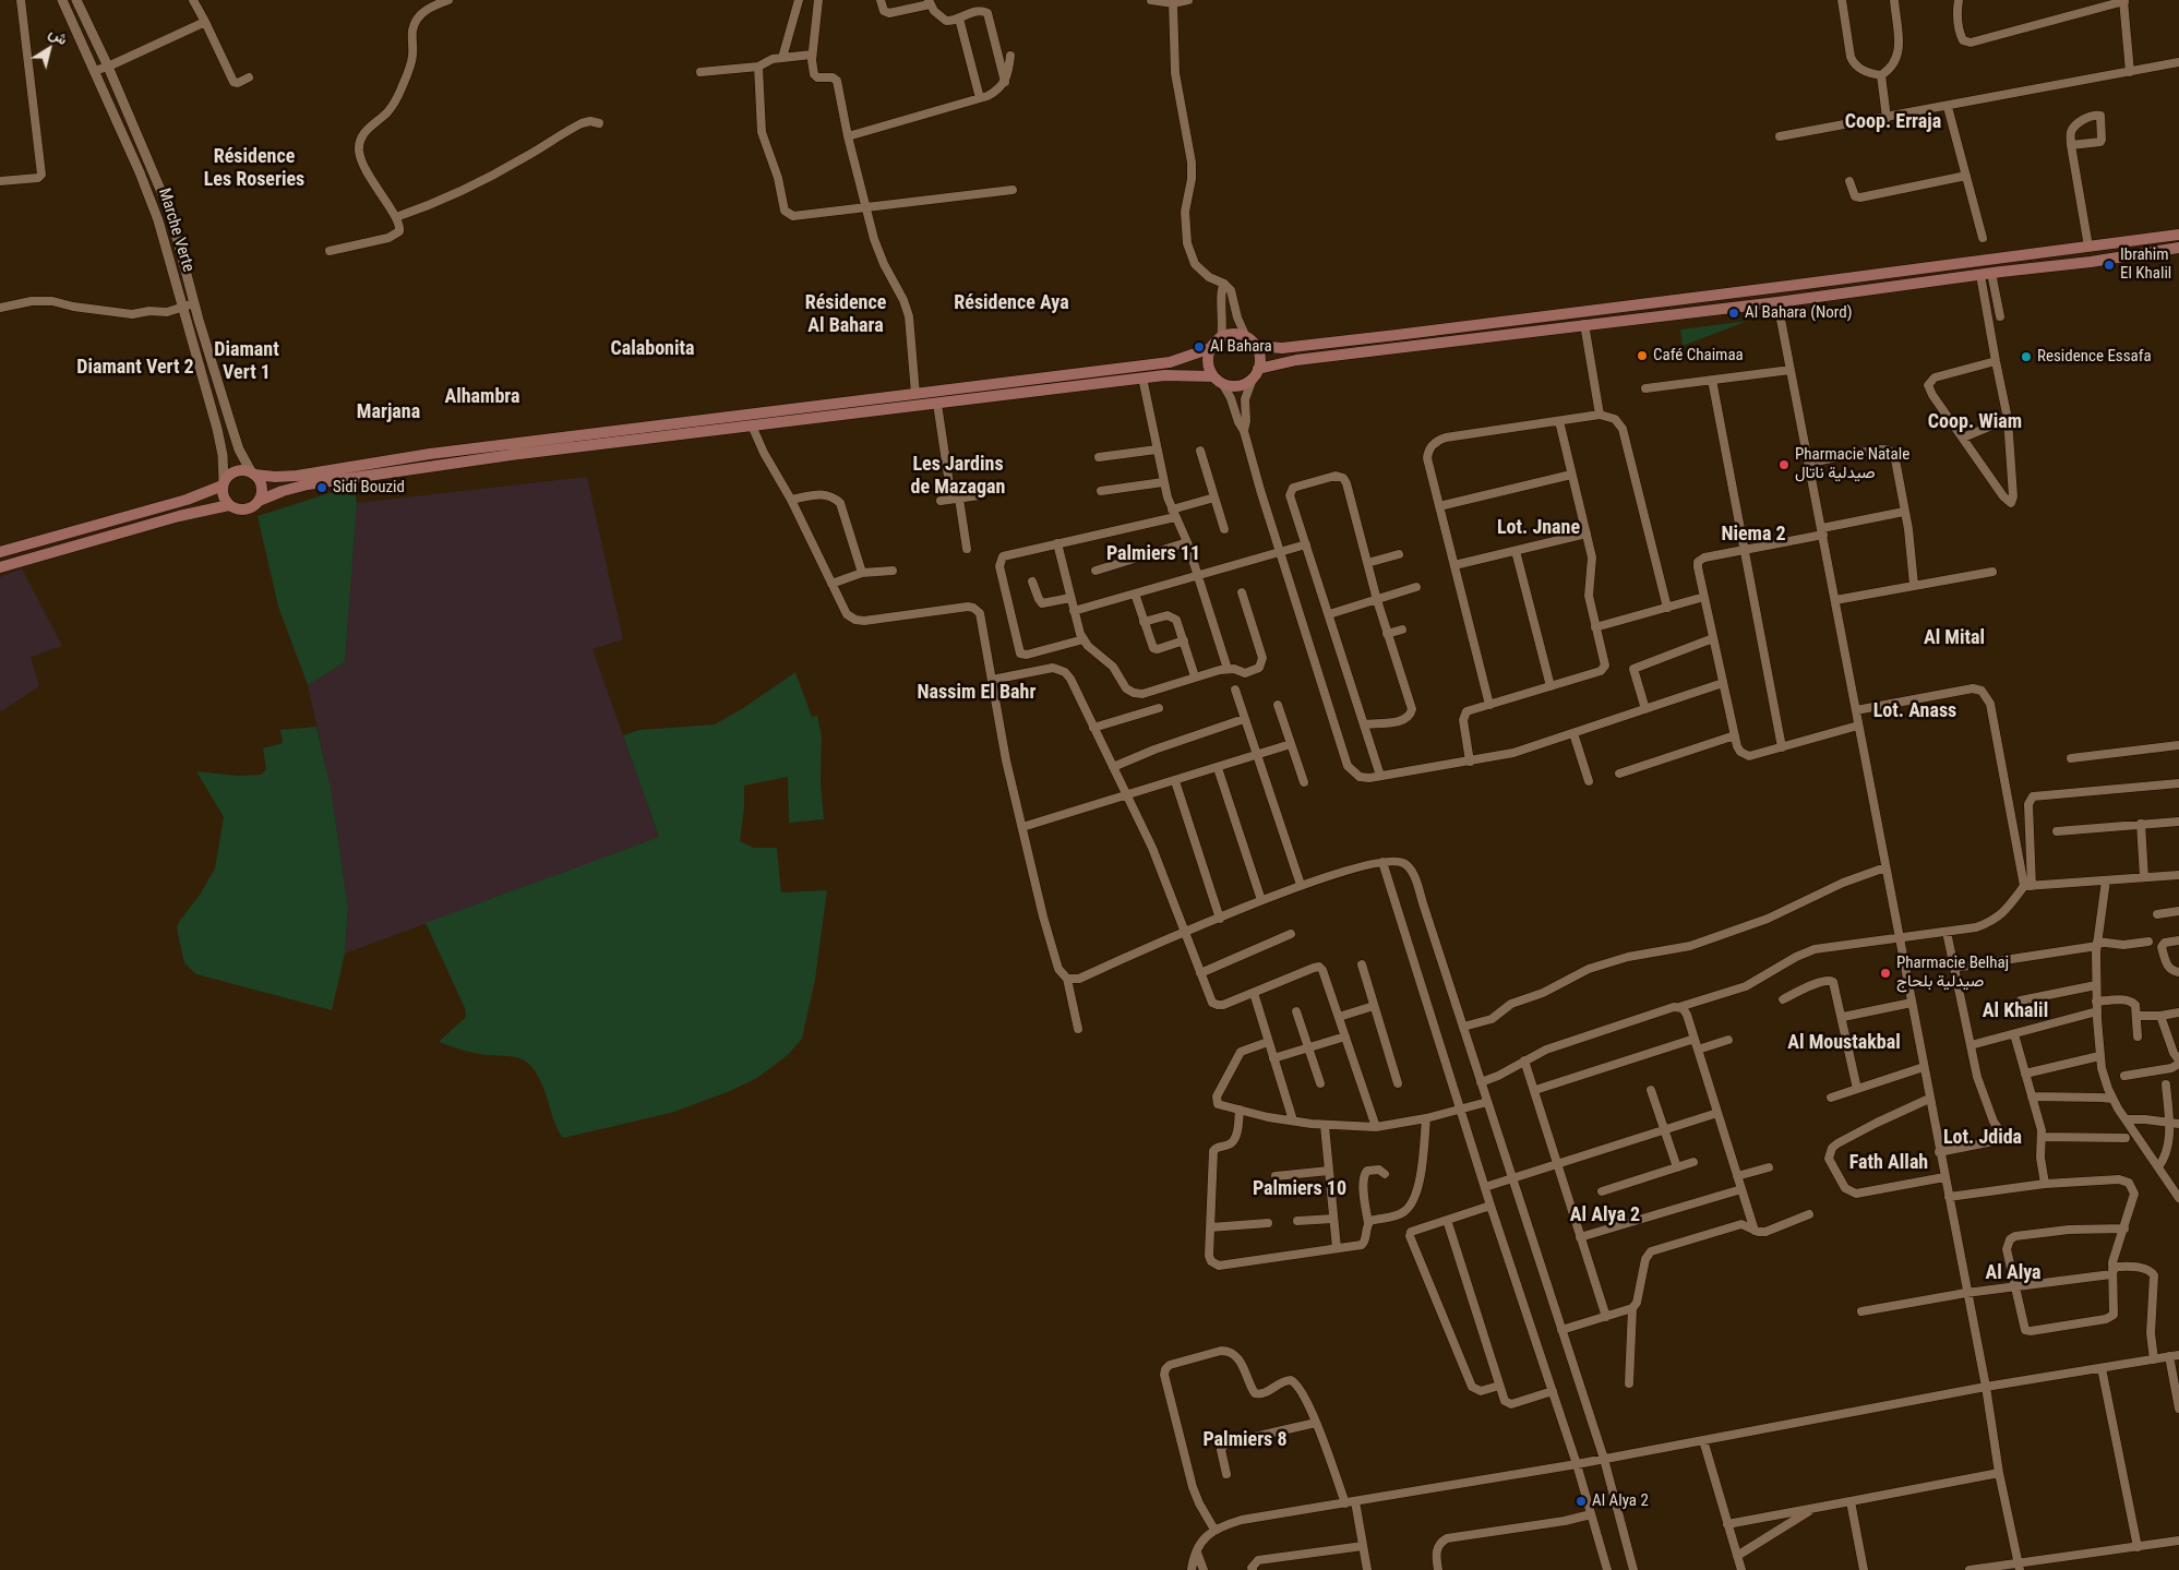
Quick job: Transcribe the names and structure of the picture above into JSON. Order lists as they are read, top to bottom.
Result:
{
  "streets": {
    "street": ["Marche Verte"]
  },
  "districts": [
    "Coop. Erraja",
    "Résidence Les Roseries",
    "Résidence Al Bahara",
    "Résidence Aya",
    "Calabonita",
    "Diamant Vert 1",
    "Diamant Vert 2",
    "Alhambra",
    "Marjana",
    "Coop. Wiam",
    "Les Jardins de Mazagan",
    "Lot. Jnane",
    "Niema 2",
    "Palmiers 11",
    "Al Mital",
    "Nassim El Bahr",
    "Lot. Anass",
    "Al Khalil",
    "Al Moustakbal",
    "Lot. Jdida",
    "Fath Allah",
    "Palmiers 10",
    "Al Alya 2",
    "Al Alya",
    "Palmiers 8"
  ],
  "places": [
    "Ibrahim El Khalil",
    "Al Bahara (Nord)",
    "Al Bahara",
    "Café Chaimaa",
    "Residence Essafa",
    "Pharmacie Natale صيدلية ناتال",
    "Sidi Bouzid",
    "Pharmacie Belhaj صيدلية بلحاج",
    "Al Alya 2"
  ],
  "north": "top right"
}
